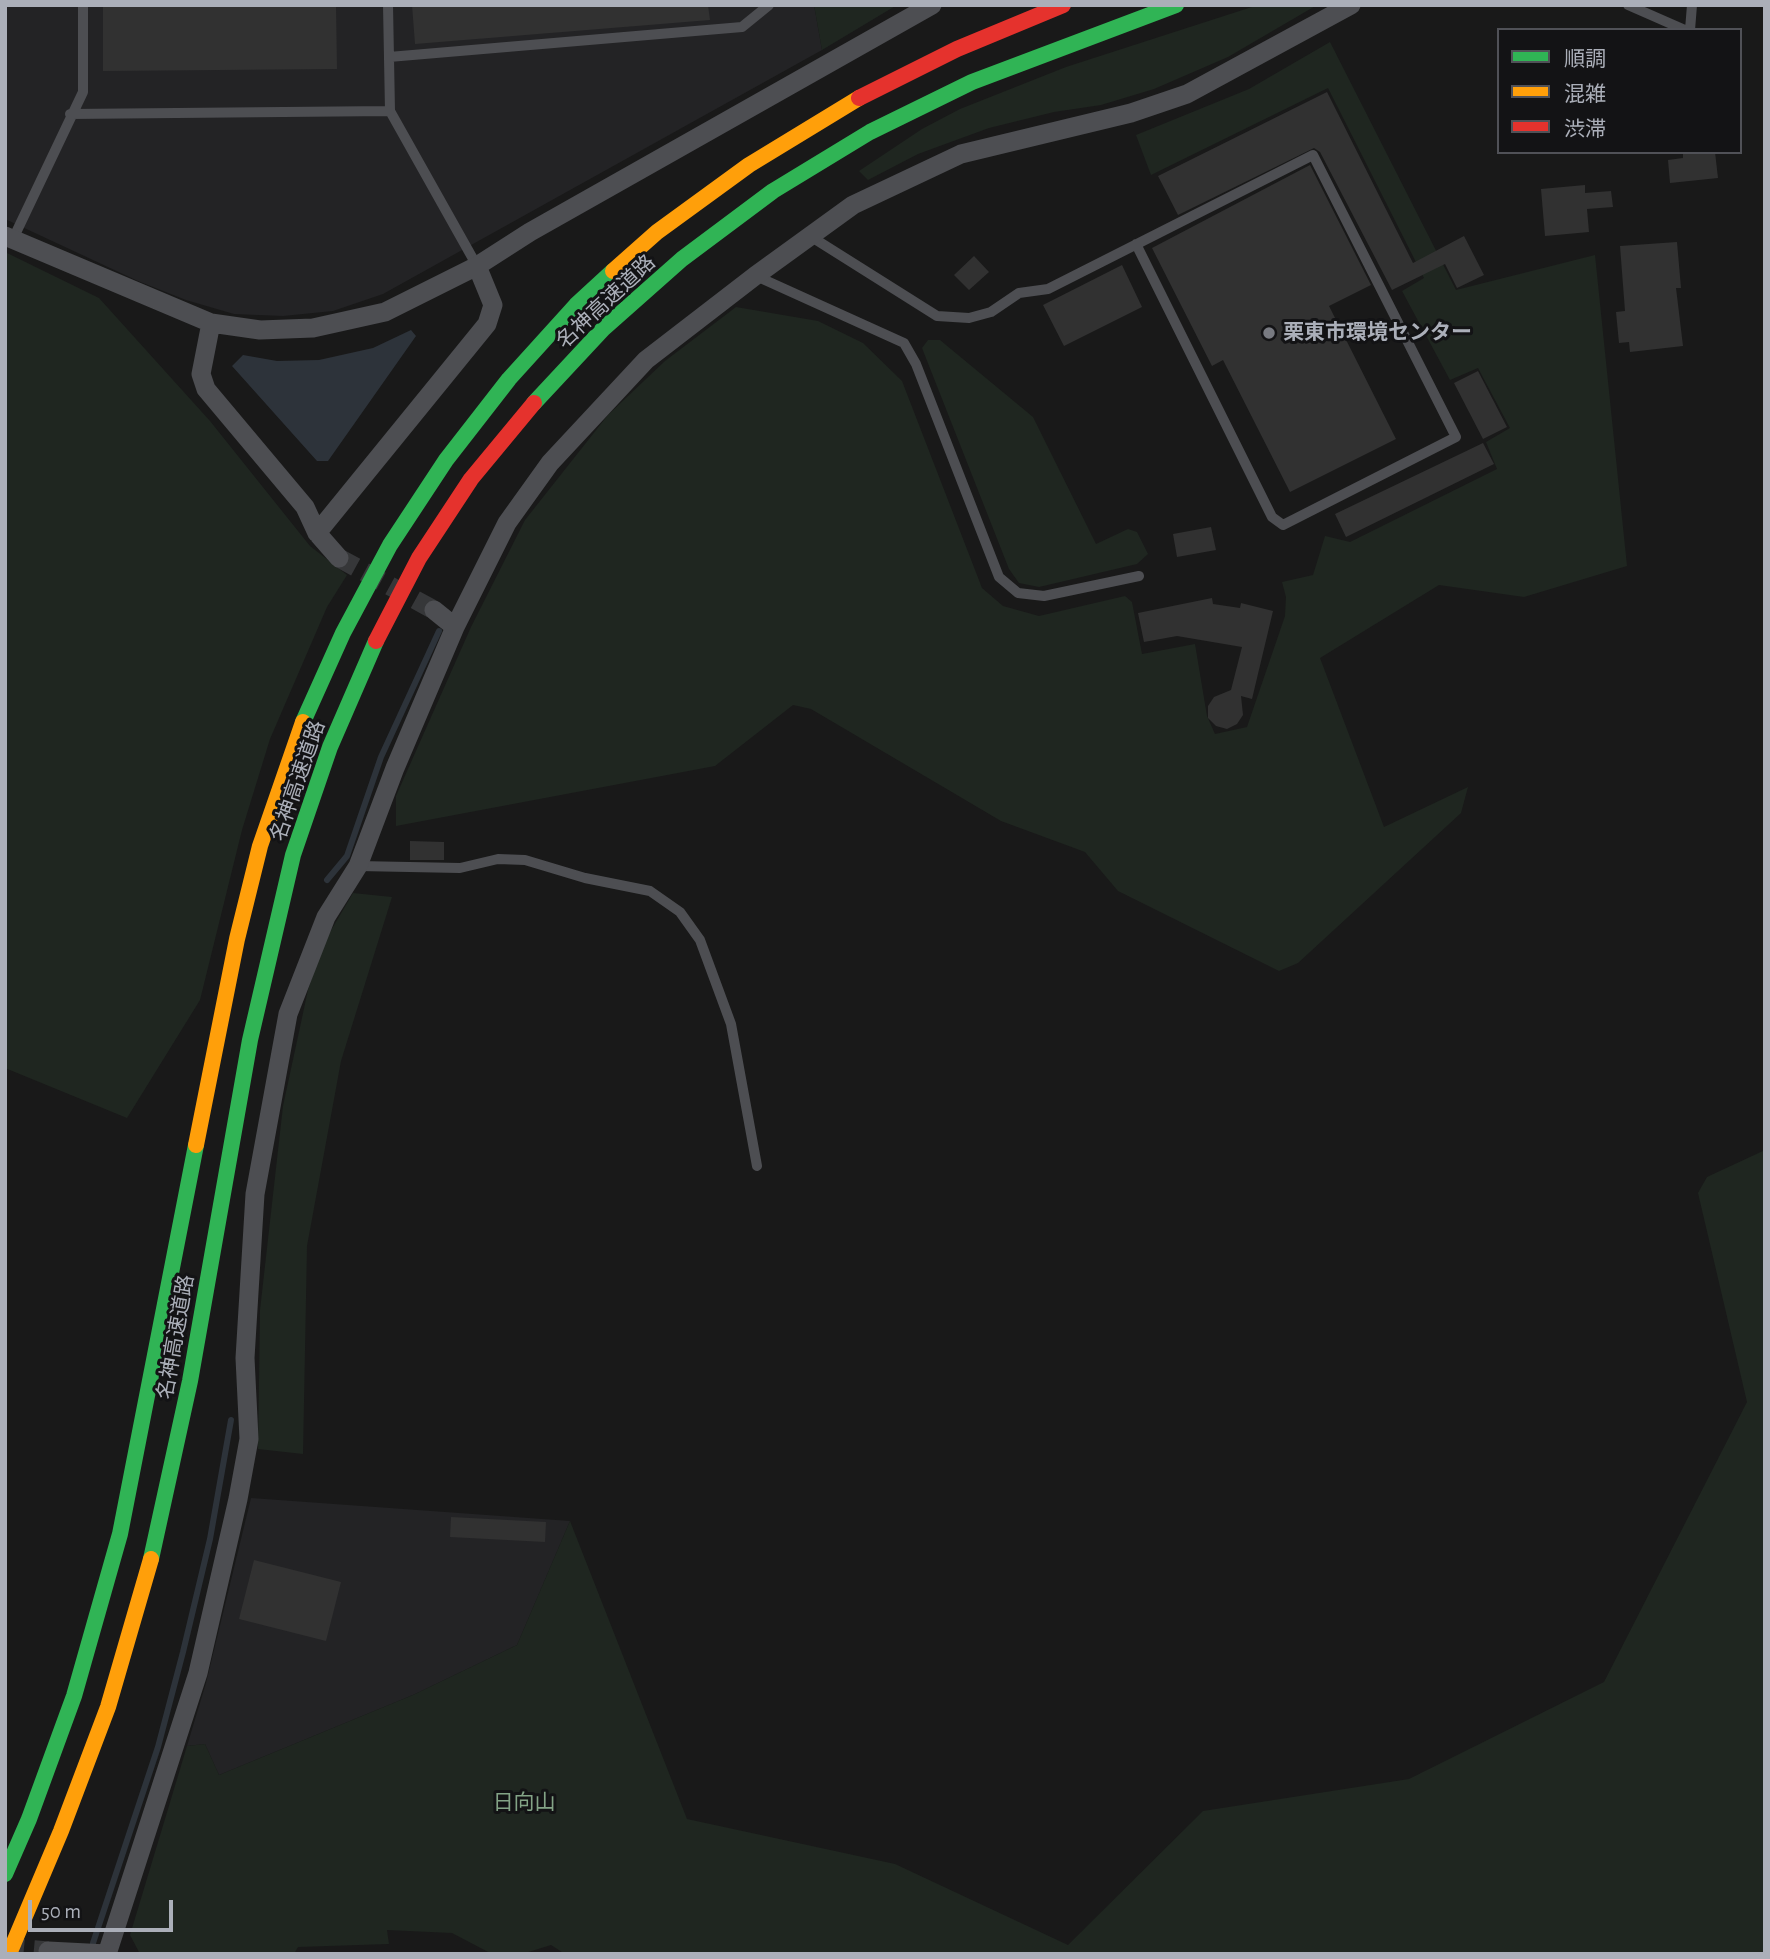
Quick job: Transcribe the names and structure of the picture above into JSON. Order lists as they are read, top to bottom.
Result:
{
  "streets": {
    "highway": ["名神高速道路"]
  },
  "parks": ["日向山"],
  "places": ["栗東市環境センター"],
  "legend": ["順調", "混雑", "渋滞"],
  "scale_bar": "50 m"
}
